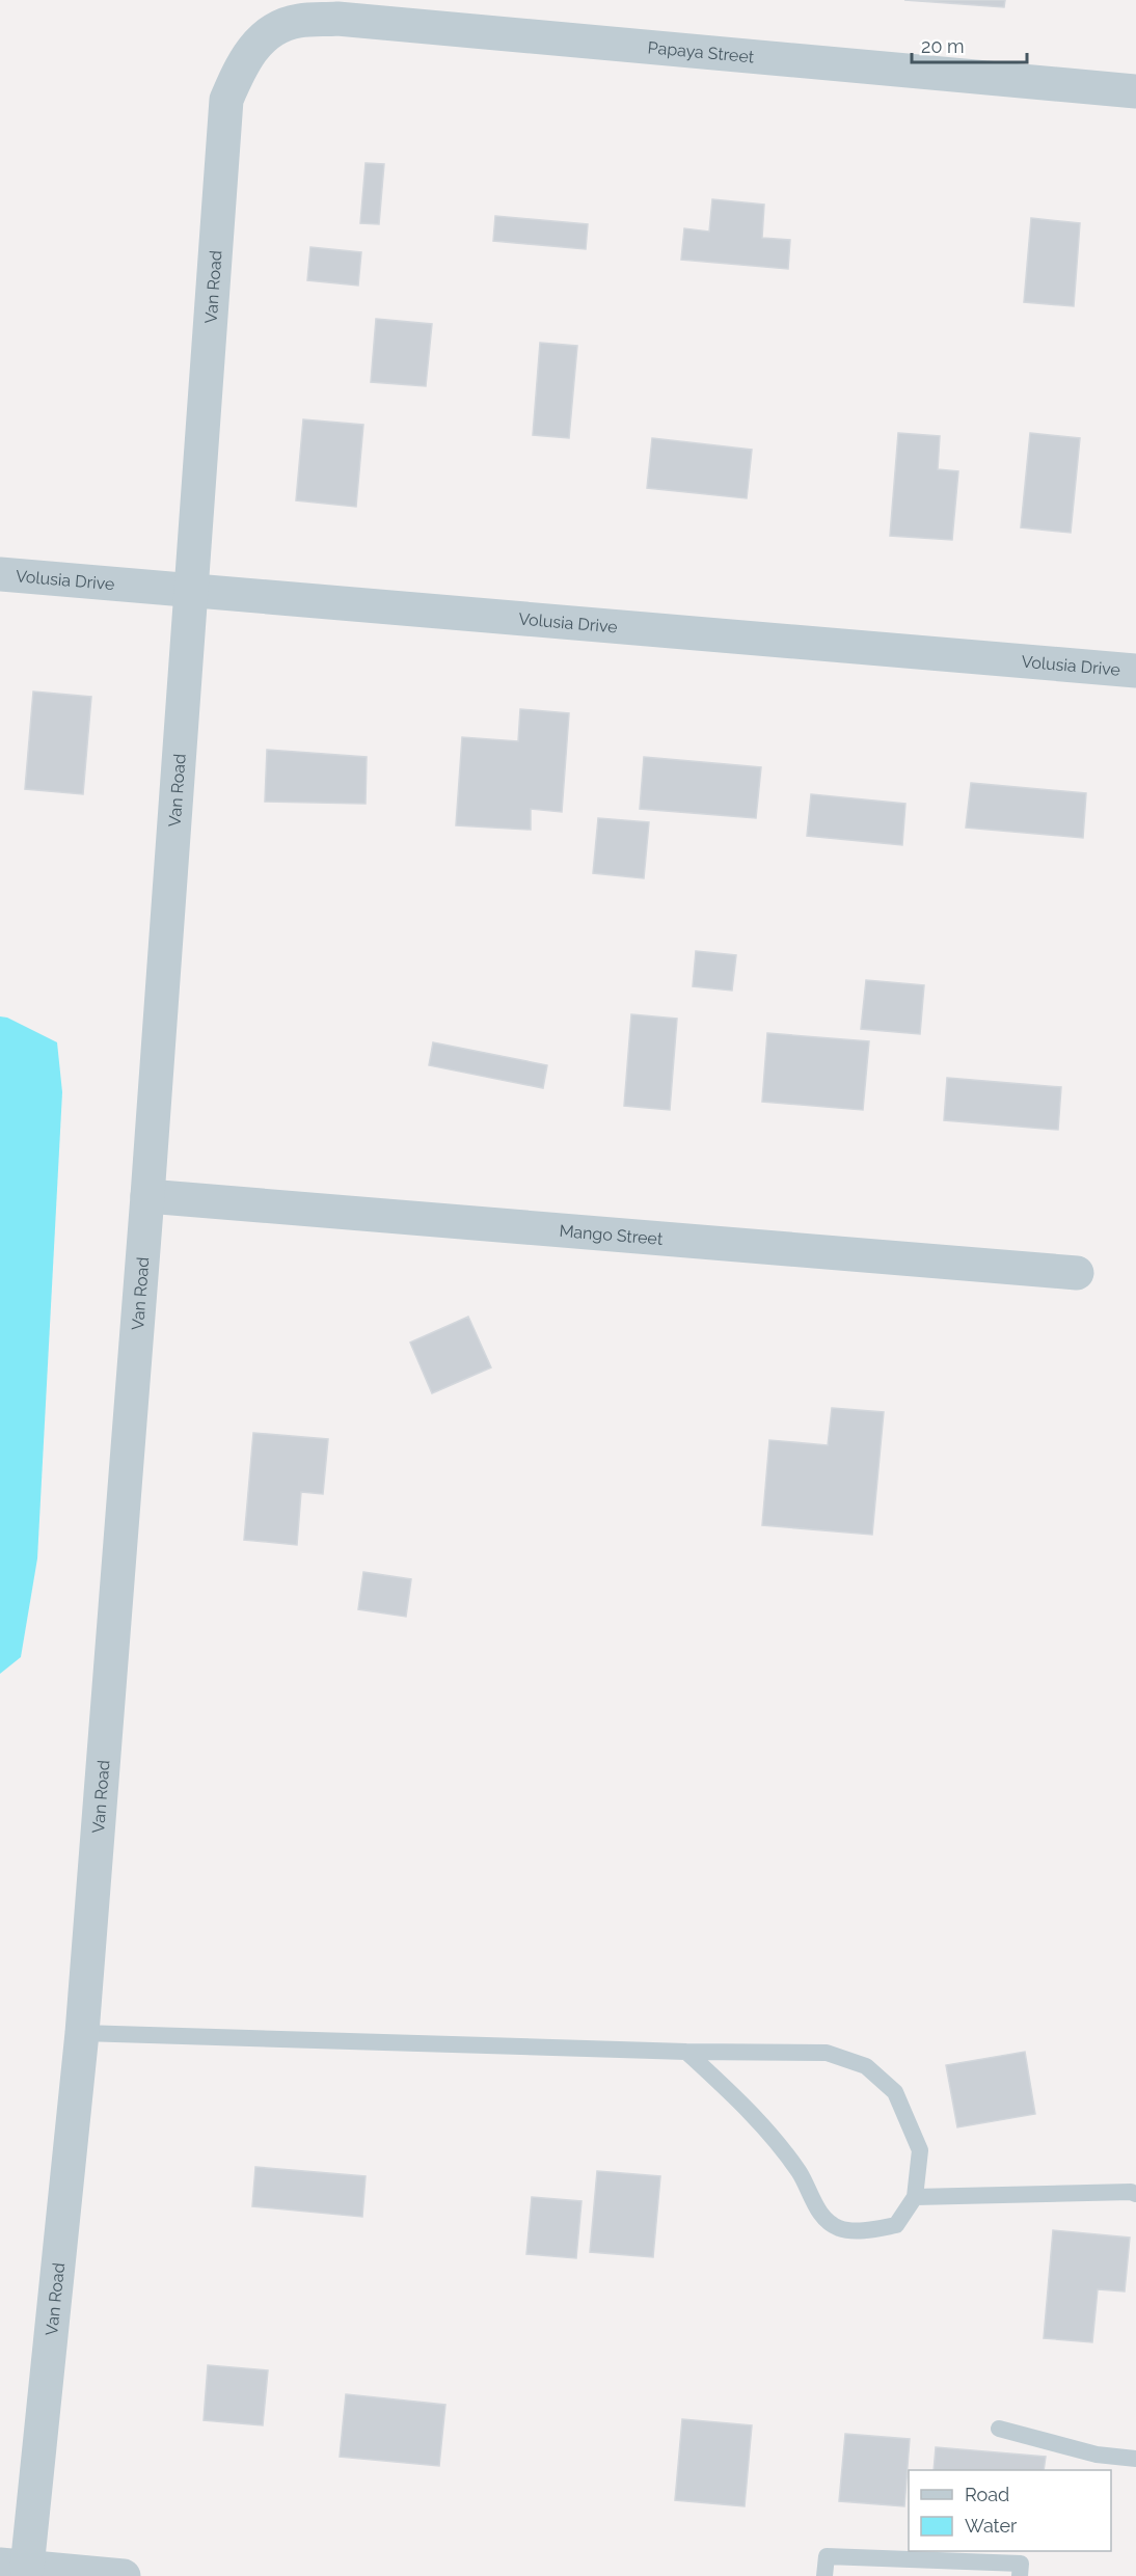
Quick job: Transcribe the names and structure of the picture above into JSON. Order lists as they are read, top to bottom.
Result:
{
  "streets": {
    "street": [
      "Papaya Street",
      "Van Road",
      "Volusia Drive",
      "Mango Street"
    ]
  },
  "crossings": [
    ["Papaya Street", "Van Road"],
    ["Van Road", "Volusia Drive"],
    ["Van Road", "Mango Street"]
  ],
  "legend": ["Road", "Water"],
  "scale_bar": "20 m"
}
